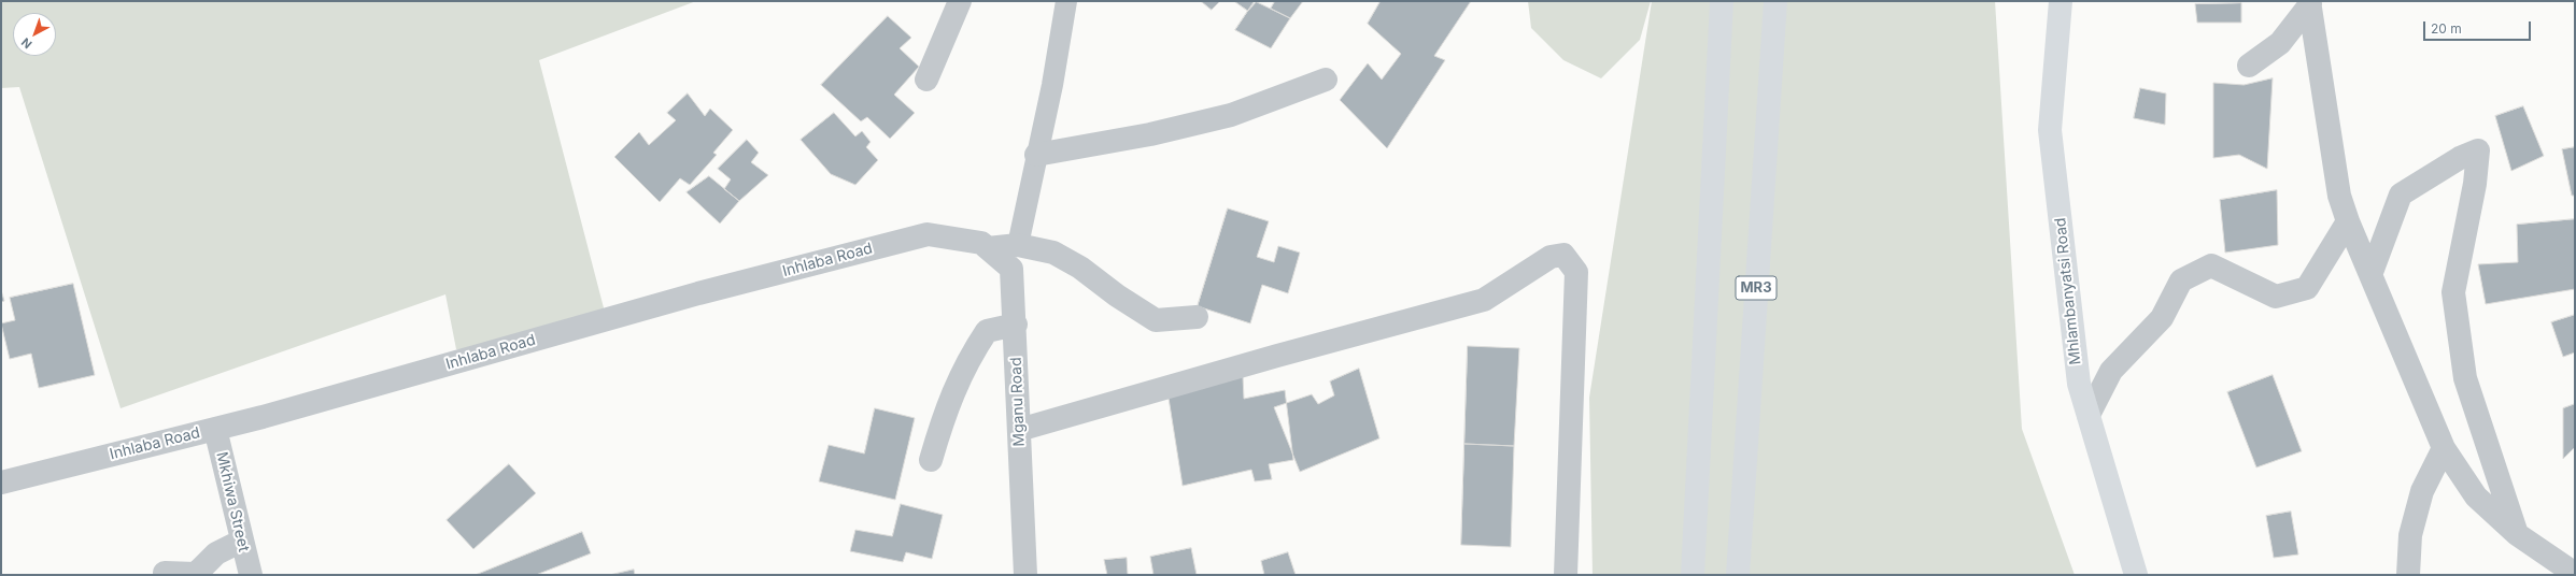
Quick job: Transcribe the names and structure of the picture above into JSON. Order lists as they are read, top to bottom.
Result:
{
  "streets": {
    "main road": ["MR3", "Mhlambanyatsi Road"],
    "street": ["Inhlaba Road", "Mganu Road", "Mkhiwa Street"]
  },
  "crossings": [
    ["Inhlaba Road", "Mganu Road"],
    ["Inhlaba Road", "Mkhiwa Street"]
  ],
  "scale_bar": "20 m",
  "north": "bottom left"
}
